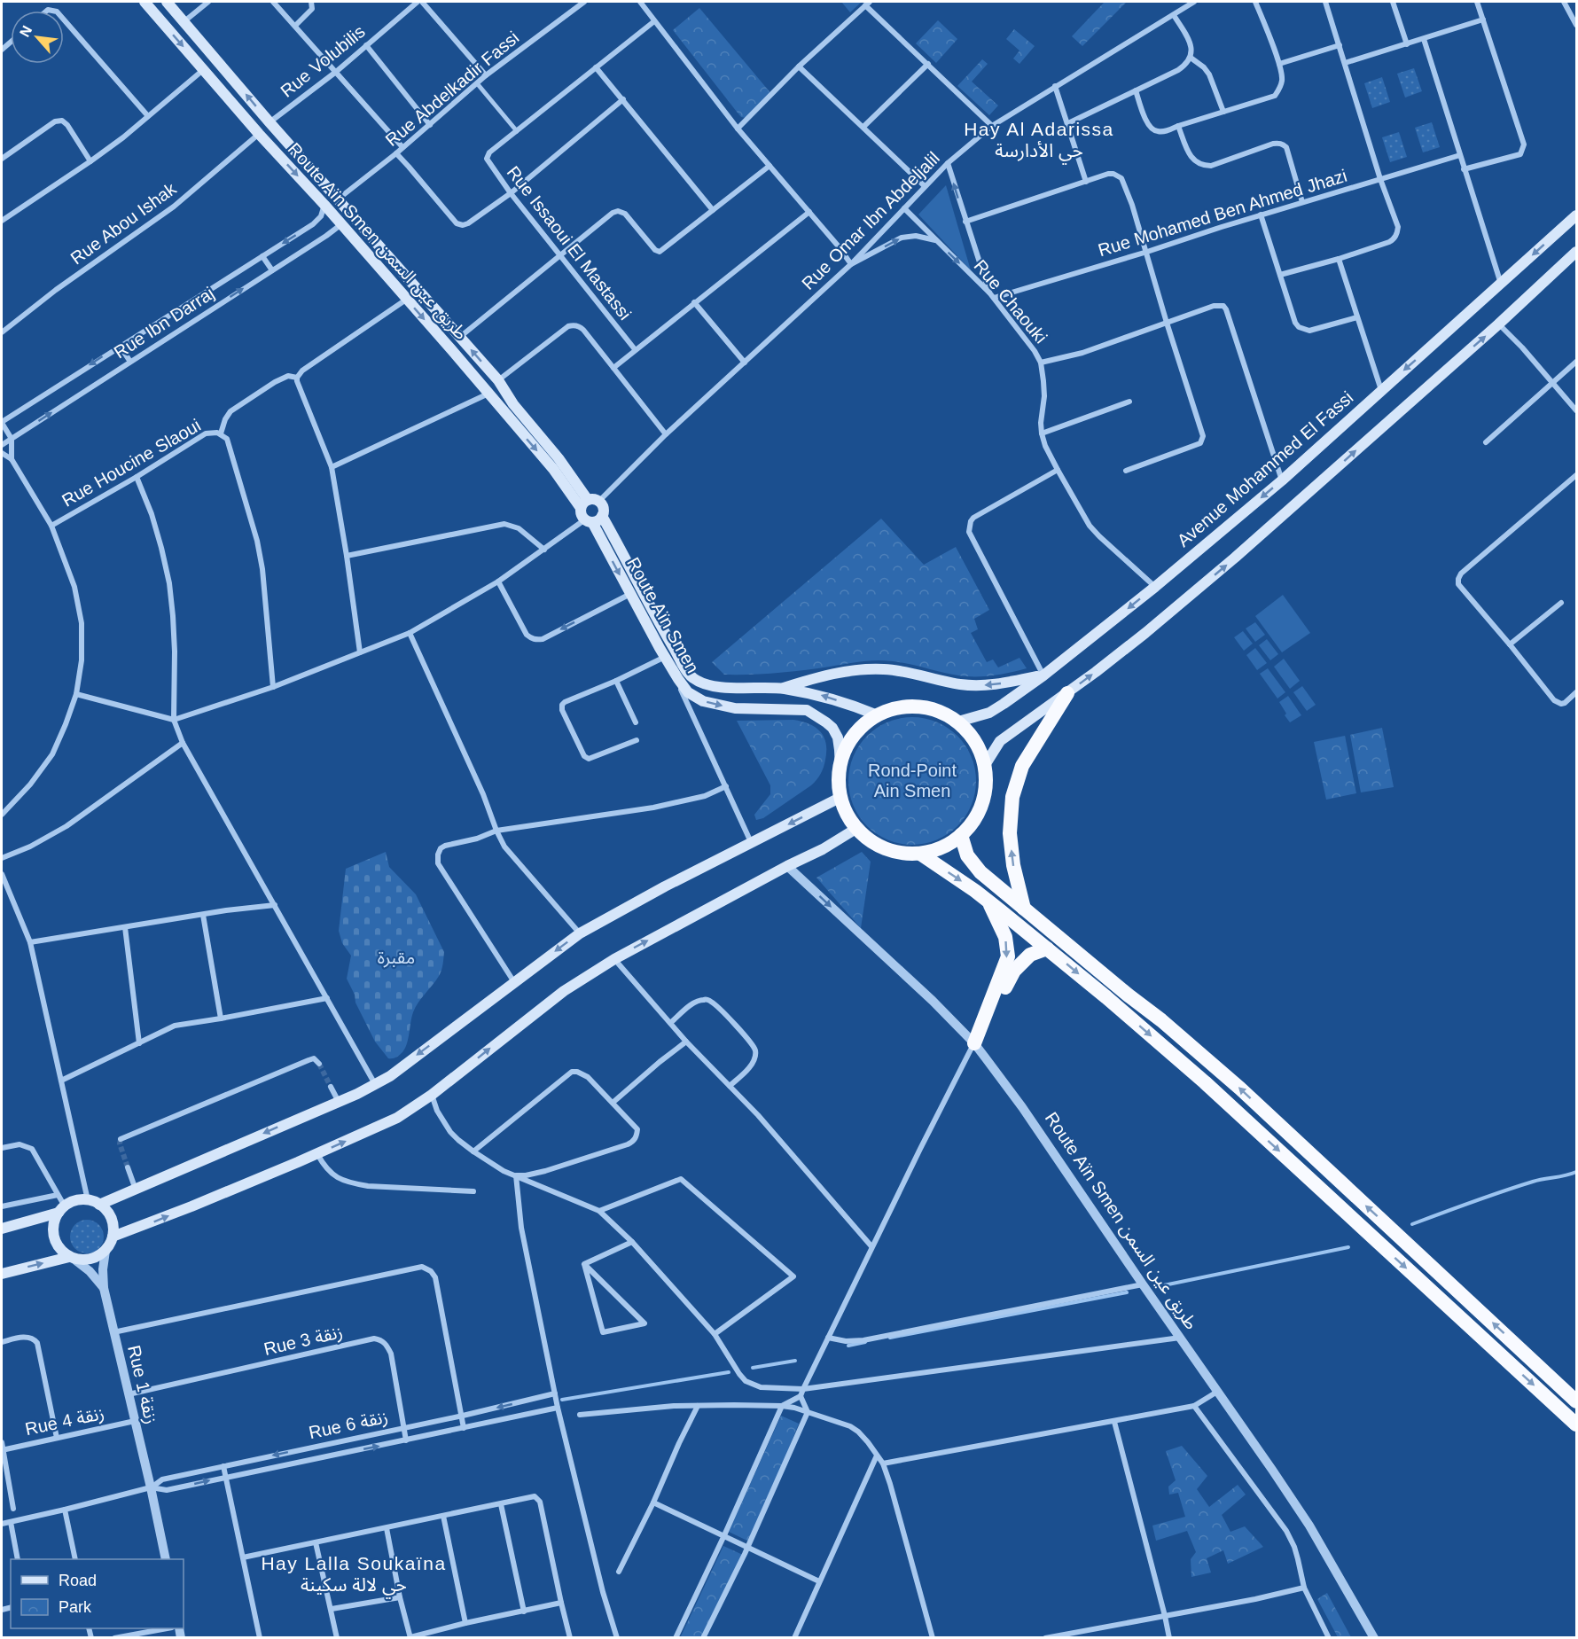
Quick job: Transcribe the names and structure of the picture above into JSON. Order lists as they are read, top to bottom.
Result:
{
  "streets": {
    "main road": ["Route Aïn Smen طريق عين السمن", "Avenue Mohammed El Fassi", "Route Aïn Smen"],
    "street": [
      "Rue Volubilis",
      "Rue Abdelkadir Fassi",
      "Rue Mohamed Ben Ahmed Jhazi",
      "Rue Omar Ibn Abdeljalil",
      "Rue Abou Ishak",
      "Rue Issaoui El Mastassi",
      "Rue Chaouki",
      "Rue Ibn Darraj",
      "Rue Houcine Slaoui",
      "Rue 3 زنقة",
      "Rue 1 زنقة",
      "Rue 4 زنقة",
      "Rue 6 زنقة"
    ]
  },
  "crossings": [
    ["Rue Volubilis", "Route Aïn Smen طريق عين السمن"],
    ["Rue Abdelkadir Fassi", "Route Aïn Smen طريق عين السمن"],
    ["Rue Mohamed Ben Ahmed Jhazi", "Rue Chaouki"],
    ["Rue Omar Ibn Abdeljalil", "Route Aïn Smen طريق عين السمن"],
    ["Rue Omar Ibn Abdeljalil", "Rue Chaouki"],
    ["Rue Omar Ibn Abdeljalil", "Route Aïn Smen"],
    ["Rue Abou Ishak", "Route Aïn Smen طريق عين السمن"],
    ["Route Aïn Smen طريق عين السمن", "Rue Ibn Darraj"],
    ["Route Aïn Smen طريق عين السمن", "Route Aïn Smen"],
    ["Rue Chaouki", "Avenue Mohammed El Fassi"],
    ["Avenue Mohammed El Fassi", "Route Aïn Smen"],
    ["Rue 3 زنقة", "Rue 1 زنقة"],
    ["Rue 3 زنقة", "Rue 6 زنقة"],
    ["Rue 1 زنقة", "Rue 4 زنقة"],
    ["Rue 1 زنقة", "Rue 6 زنقة"]
  ],
  "districts": ["Hay Al Adarissa حي الأدارسة", "Hay Lalla Soukaïna حي لالة سكينة"],
  "parks": ["Rond-Point Ain Smen", "مقبرة"],
  "legend": ["Road", "Park"],
  "north": "top left"
}
